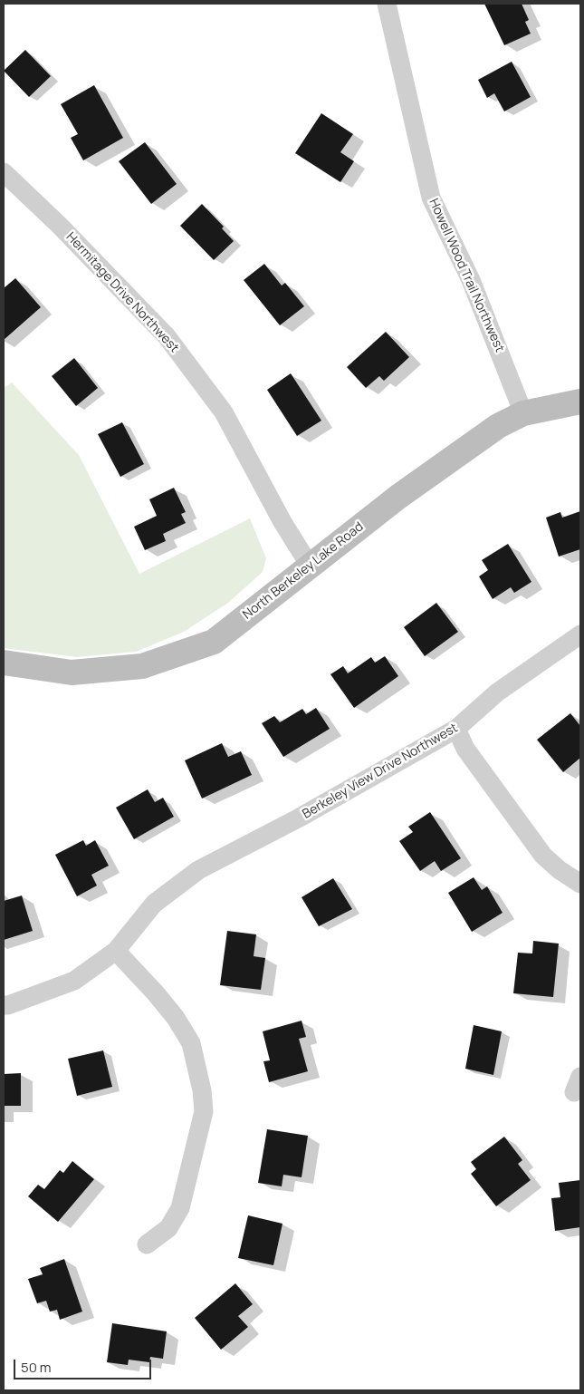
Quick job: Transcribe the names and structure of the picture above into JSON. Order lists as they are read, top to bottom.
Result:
{
  "streets": {
    "street": [
      "Howell Wood Trail Northwest",
      "Hermitage Drive Northwest",
      "North Berkeley Lake Road",
      "Berkeley View Drive Northwest"
    ]
  },
  "crossings": [
    ["Howell Wood Trail Northwest", "North Berkeley Lake Road"],
    ["Hermitage Drive Northwest", "North Berkeley Lake Road"]
  ],
  "scale_bar": "50 m"
}
